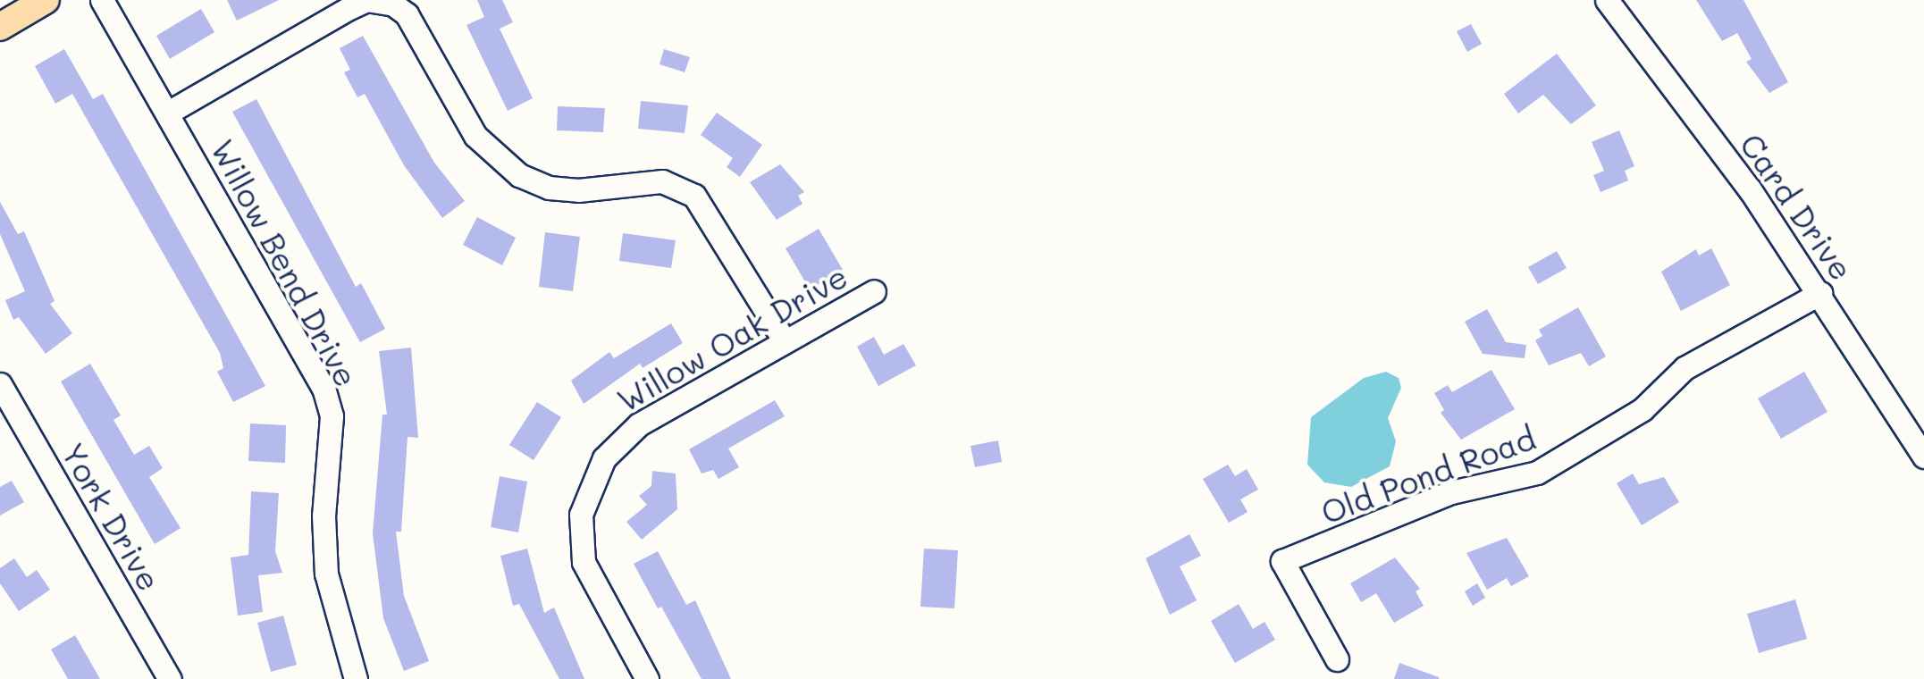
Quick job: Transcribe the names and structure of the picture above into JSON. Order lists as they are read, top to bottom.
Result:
{
  "streets": {
    "street": [
      "Card Drive",
      "Willow Bend Drive",
      "Willow Oak Drive",
      "Old Pond Road",
      "York Drive"
    ]
  },
  "crossings": [
    ["Card Drive", "Old Pond Road"]
  ]
}
